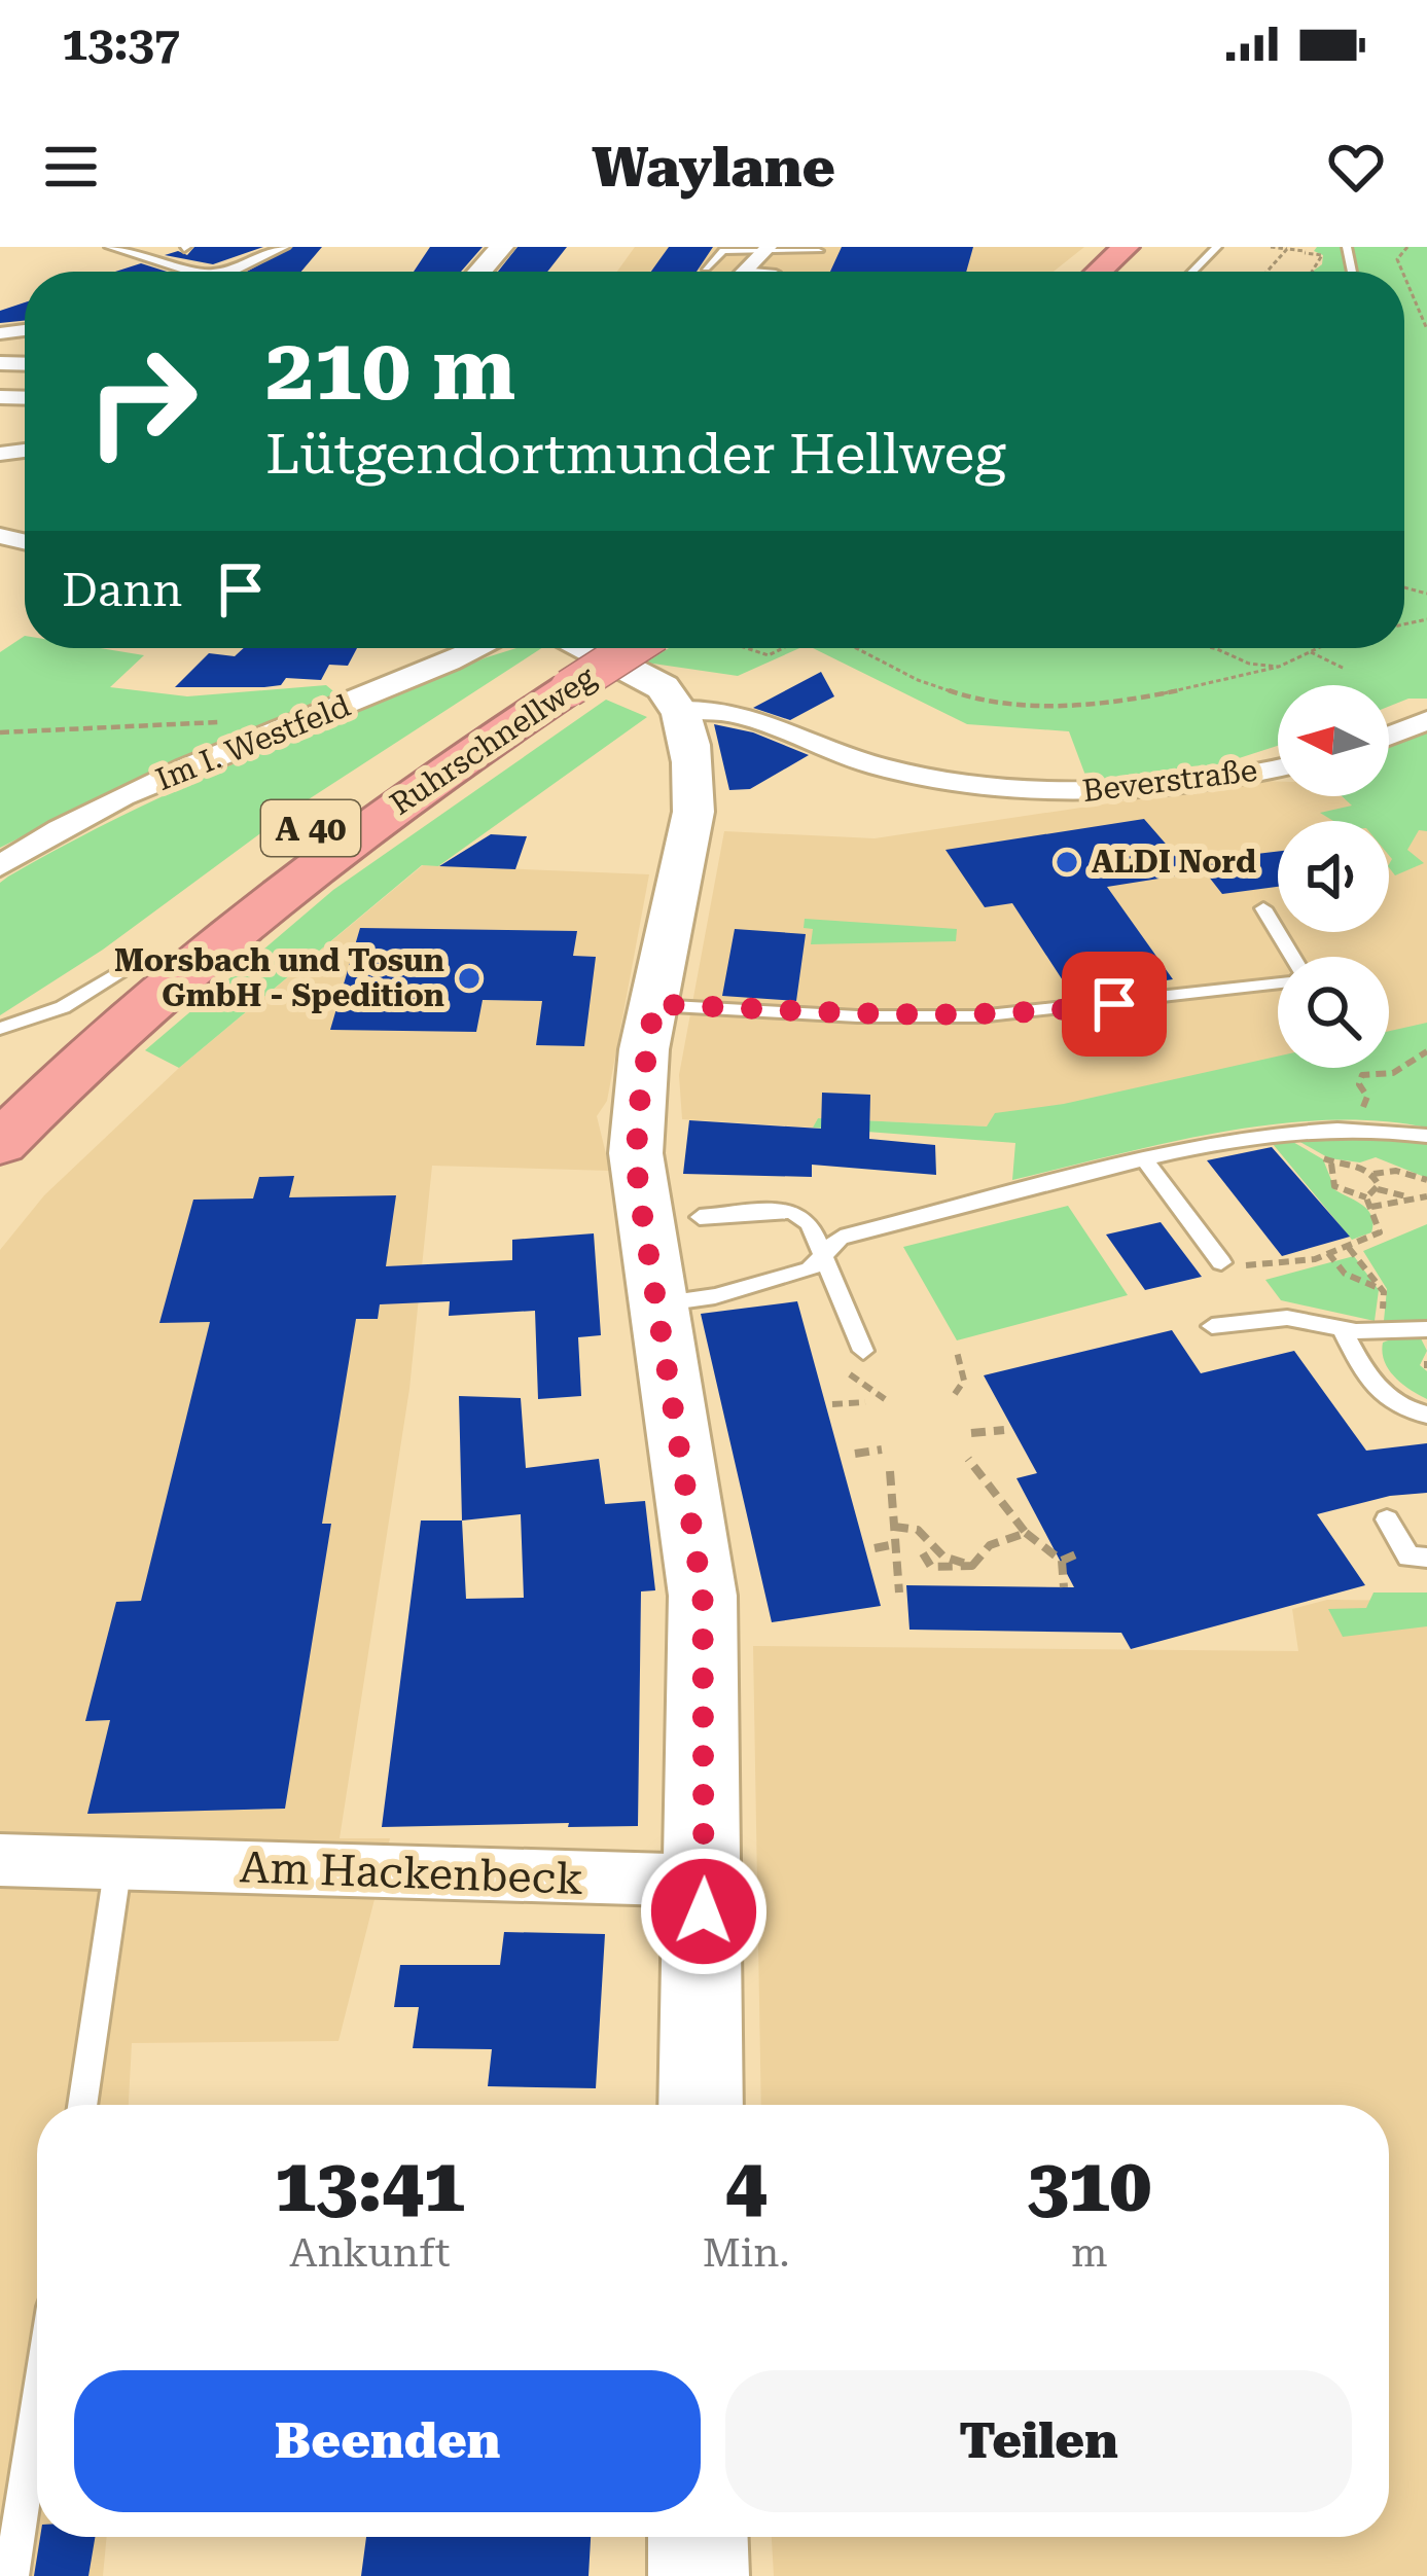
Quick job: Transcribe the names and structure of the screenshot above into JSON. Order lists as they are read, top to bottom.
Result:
{
  "streets": {
    "highway": ["Ruhrschnellweg", "A 40"],
    "street": ["Im I. Westfeld", "Beverstraße", "Am Hackenbeck"]
  },
  "places": ["ALDI Nord", "Morsbach und Tosun GmbH - Spedition"],
  "north": "left",
  "page": {
    "status": "13:37",
    "header": "Waylane",
    "turn": ["210 m", "Lütgendortmunder Hellweg"],
    "then": "Dann",
    "eta": [
      "13:41",
      "Ankunft",
      "4",
      "Min.",
      "310",
      "m"
    ],
    "buttons": ["Beenden", "Teilen"]
  }
}
